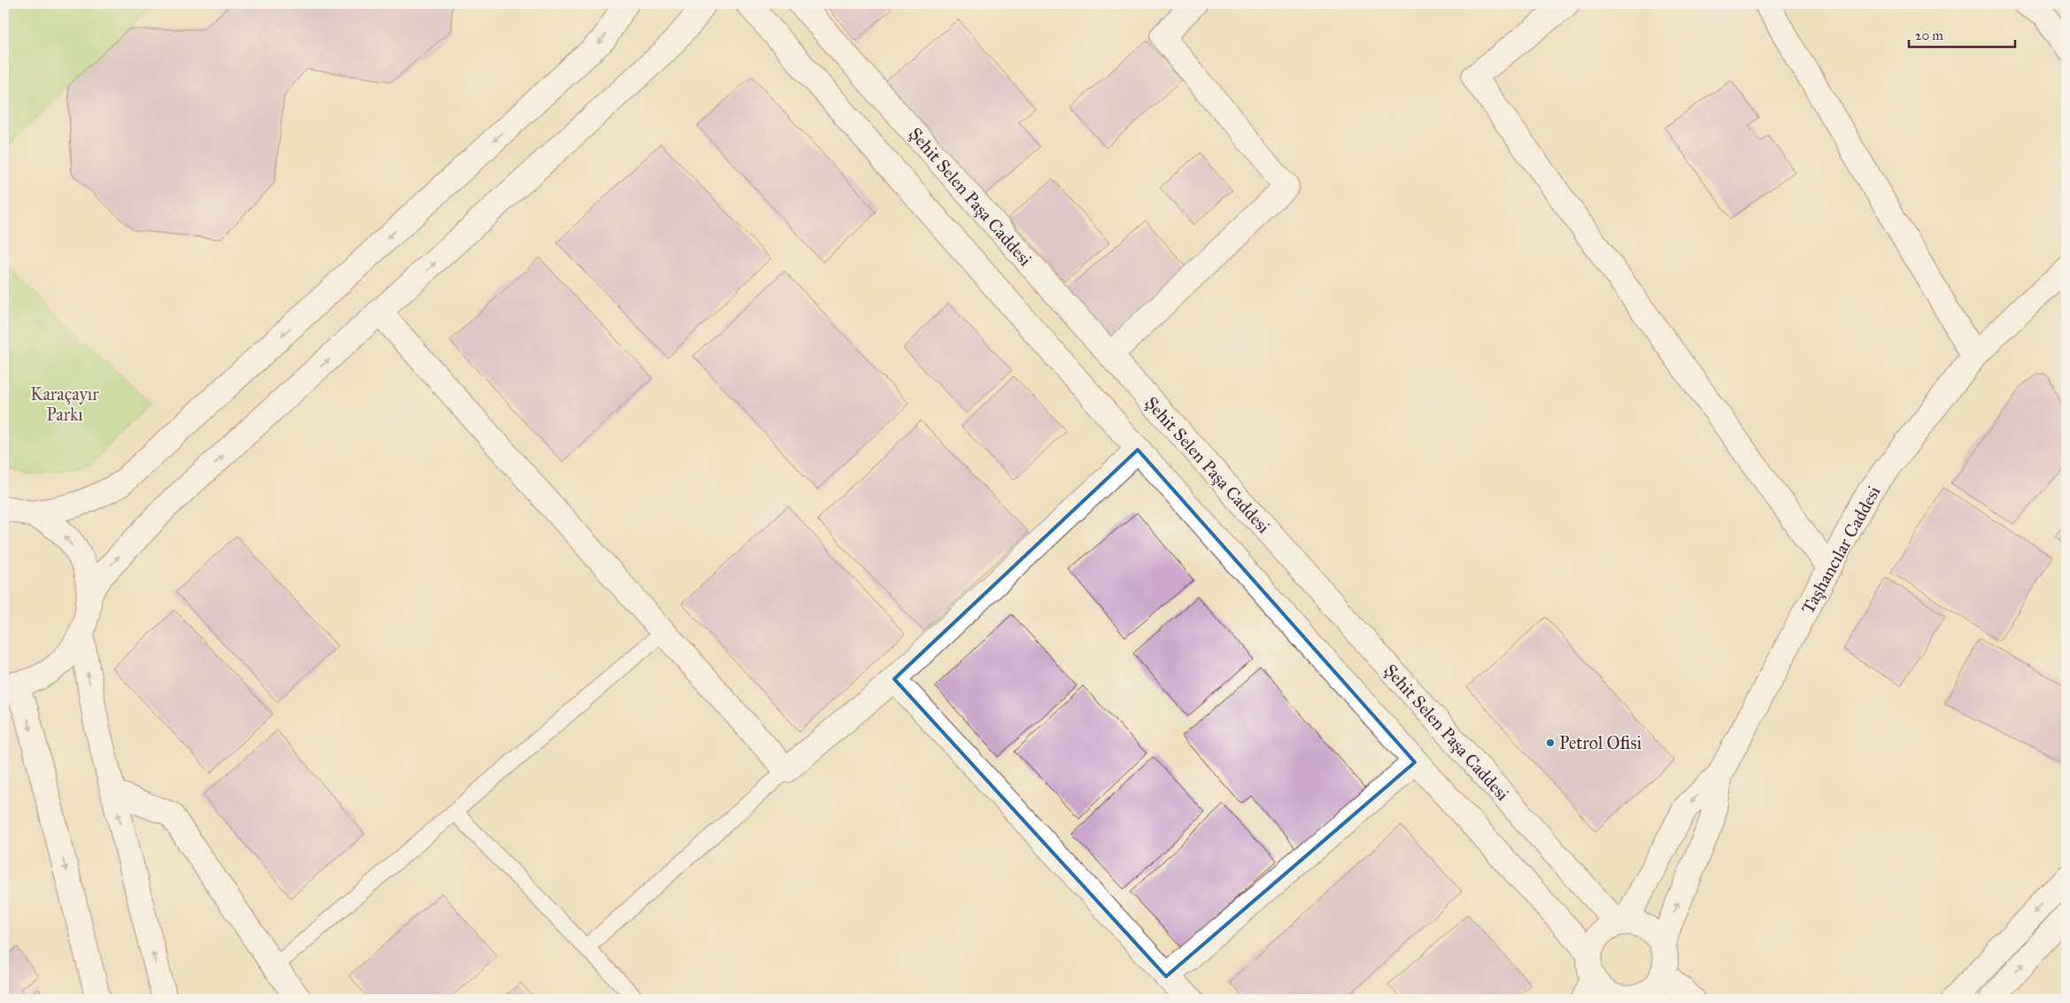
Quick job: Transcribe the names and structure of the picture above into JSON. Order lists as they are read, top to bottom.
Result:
{
  "streets": {
    "street": ["Şehit Selen Paşa Caddesi", "Taşhancılar Caddesi"]
  },
  "parks": ["Karaçayır Parkı"],
  "places": ["Petrol Ofisi"],
  "scale_bar": "20 m"
}
